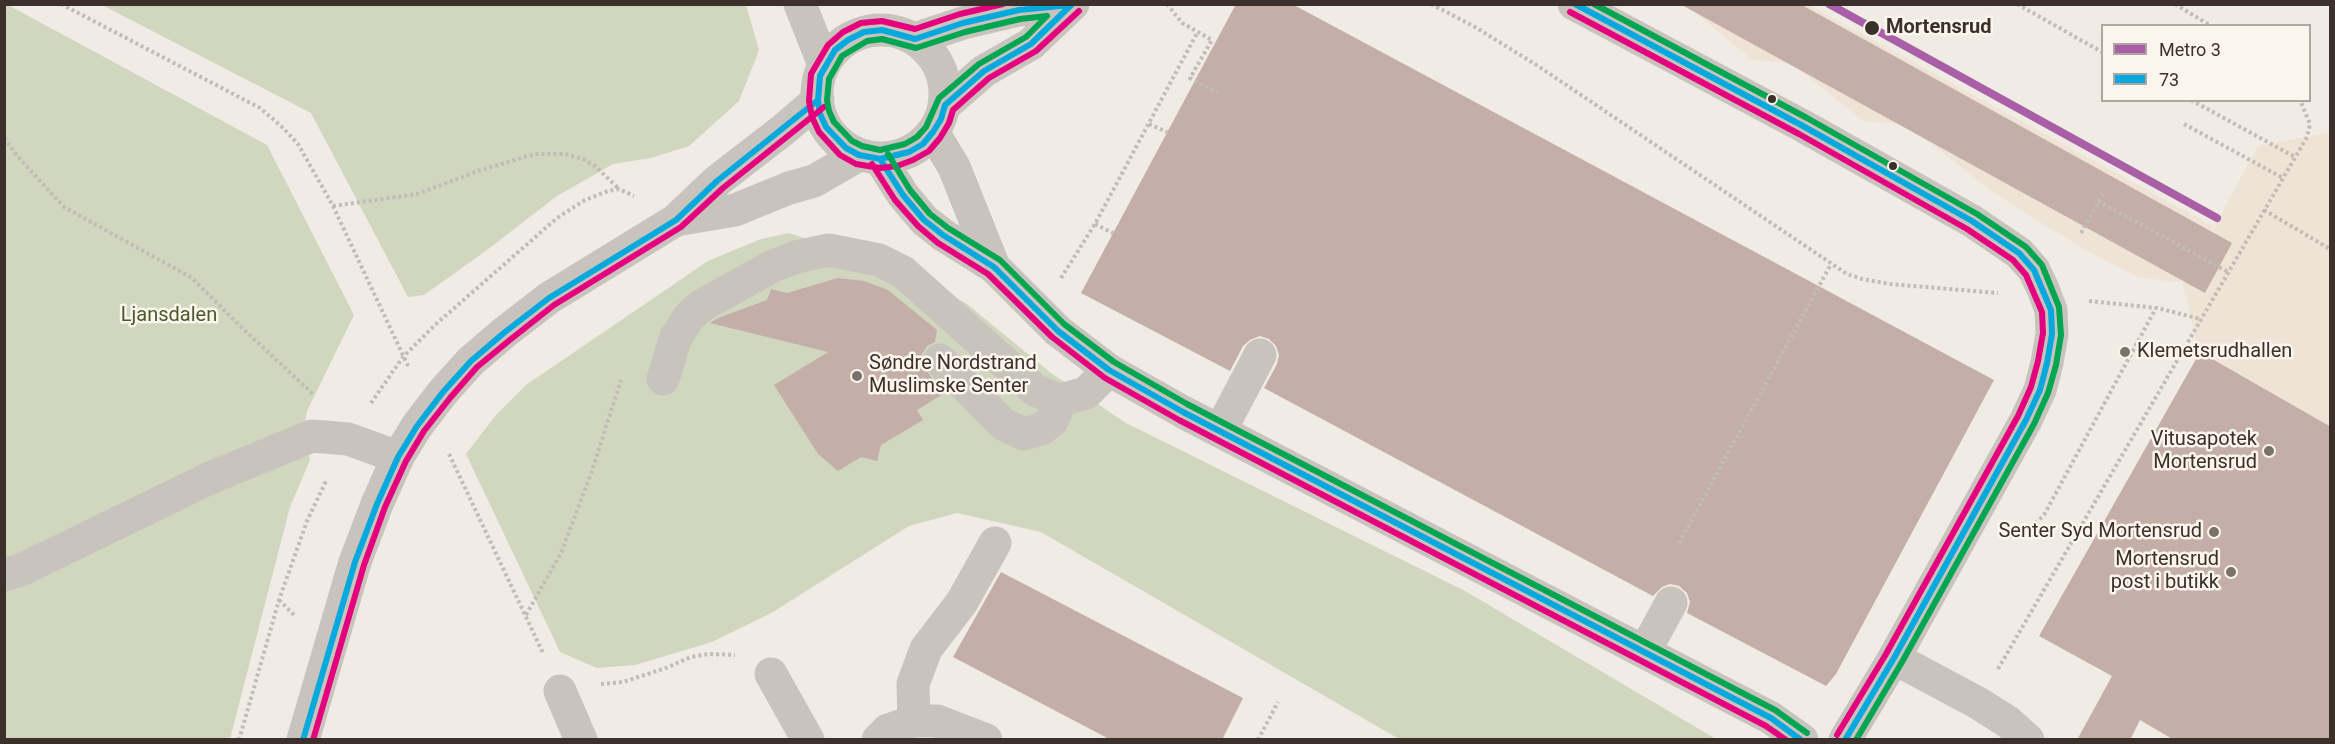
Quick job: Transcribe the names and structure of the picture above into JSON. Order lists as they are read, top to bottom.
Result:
{
  "parks": ["Ljansdalen"],
  "places": [
    "Mortensrud",
    "Klemetsrudhallen",
    "Søndre Nordstrand Muslimske Senter",
    "Vitusapotek Mortensrud",
    "Senter Syd Mortensrud",
    "Mortensrud post i butikk"
  ],
  "lines": ["metro line 3", "transit line 73"],
  "legend": ["Metro 3", "73"]
}
